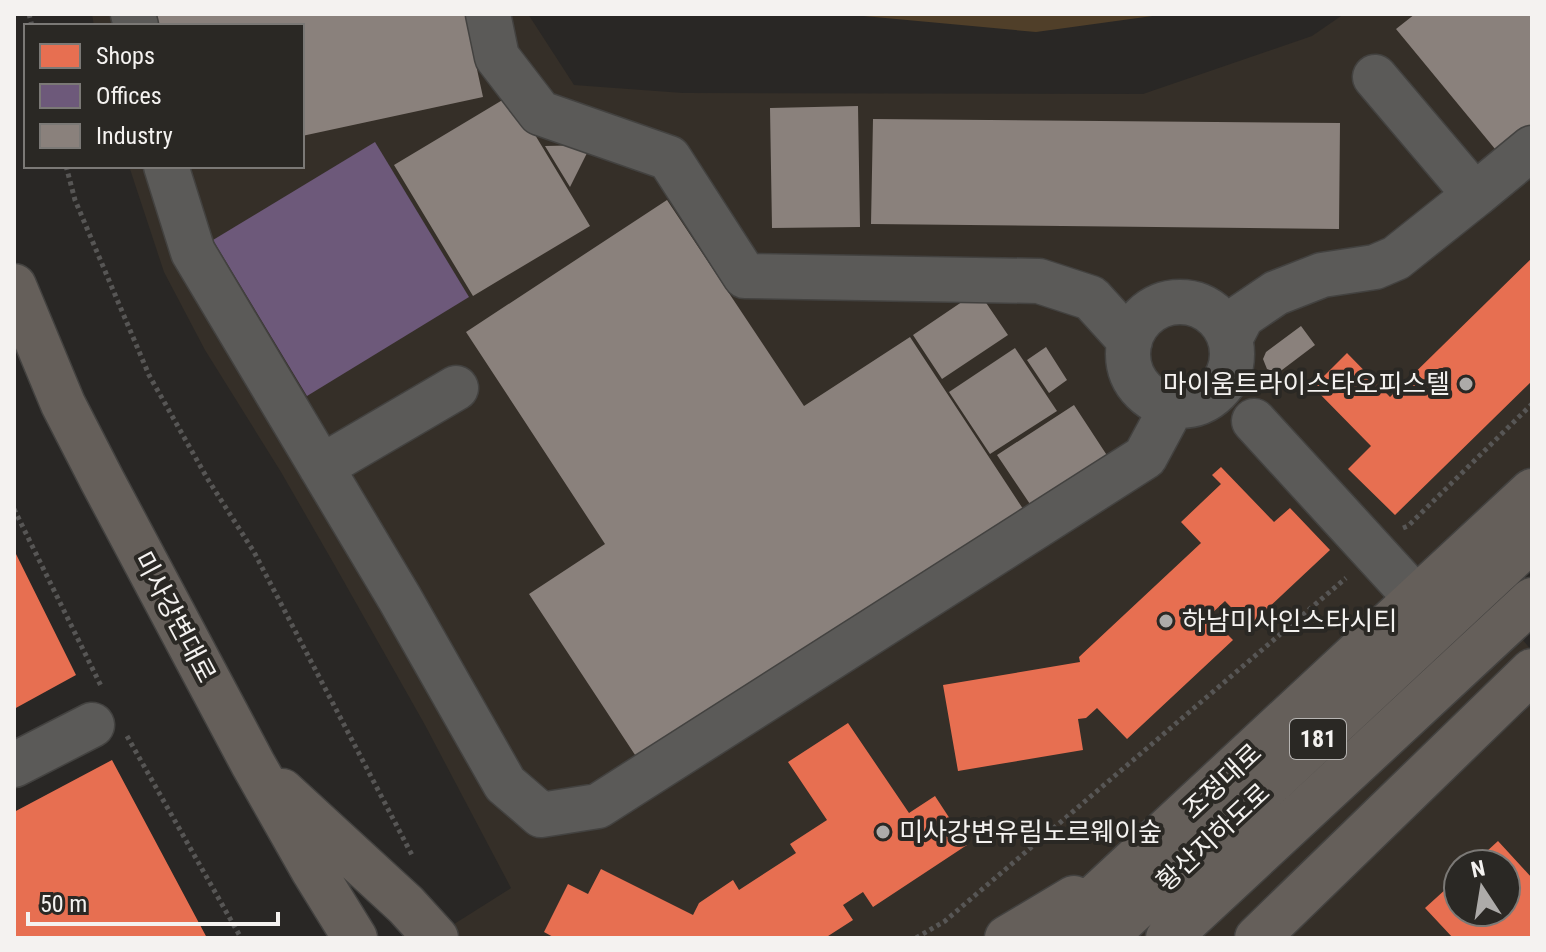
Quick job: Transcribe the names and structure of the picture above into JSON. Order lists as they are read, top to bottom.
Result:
{
  "streets": {
    "main road": [
      "미사강변대로",
      "181",
      "조정대로",
      "황산지하도로"
    ]
  },
  "places": ["마이움트라이스타오피스텔", "하남미사인스타시티", "미사강변유림노르웨이숲"],
  "legend": ["Shops", "Offices", "Industry"],
  "scale_bar": "50 m",
  "north": "top"
}
